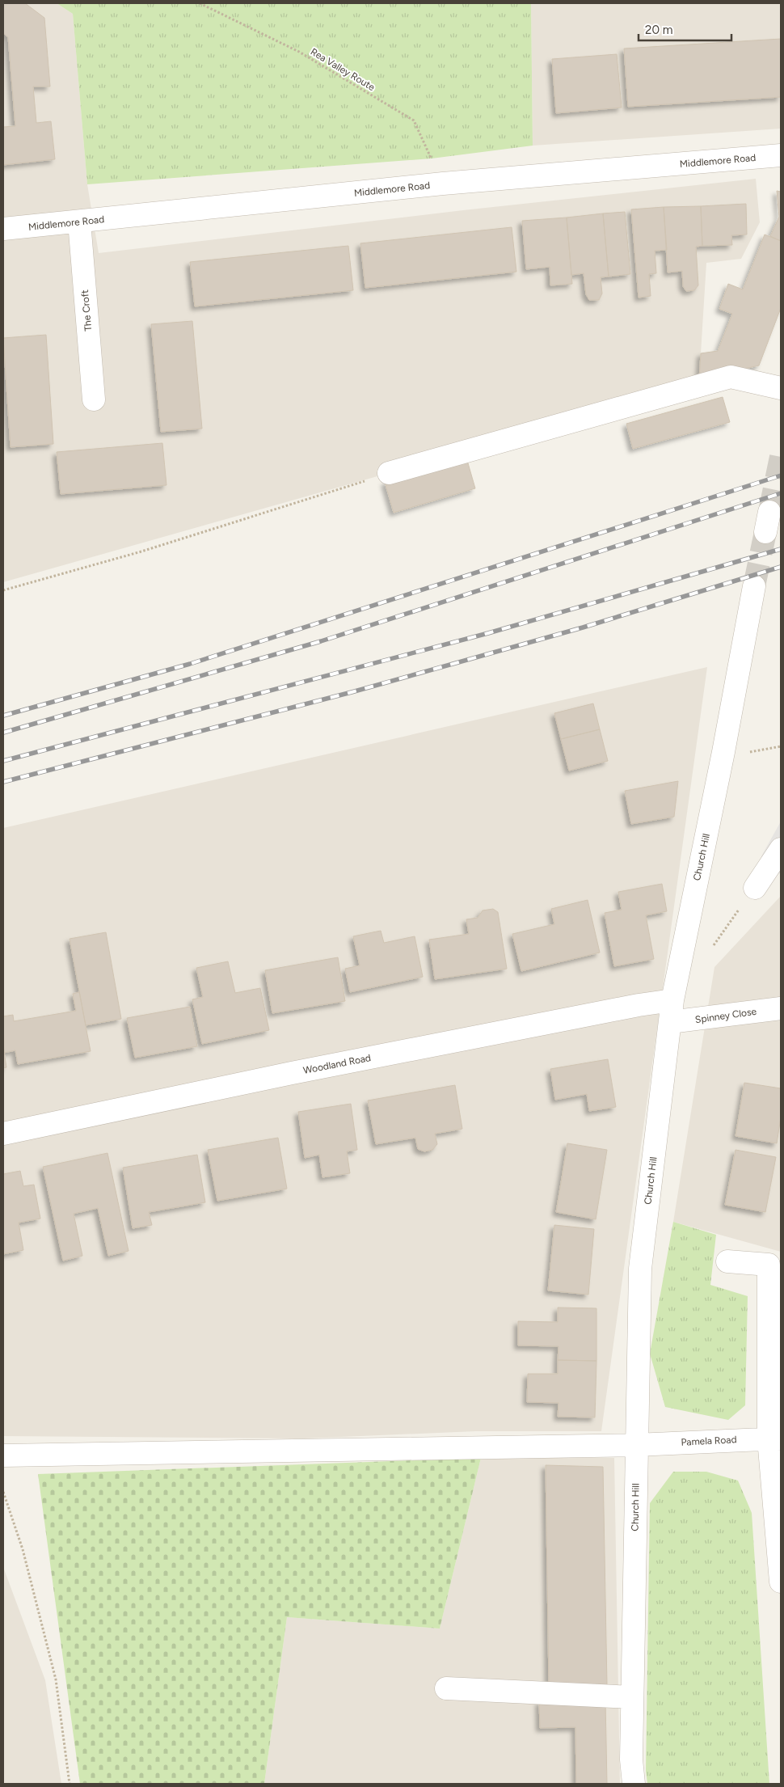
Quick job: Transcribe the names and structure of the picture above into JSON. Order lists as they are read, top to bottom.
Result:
{
  "streets": {
    "street": [
      "Middlemore Road",
      "The Croft",
      "Church Hill",
      "Spinney Close",
      "Woodland Road",
      "Pamela Road"
    ],
    "path": ["Rea Valley Route"]
  },
  "crossings": [
    ["Rea Valley Route", "Middlemore Road"],
    ["Middlemore Road", "The Croft"],
    ["Church Hill", "Spinney Close"],
    ["Church Hill", "Woodland Road"],
    ["Church Hill", "Pamela Road"]
  ],
  "scale_bar": "20 m"
}
